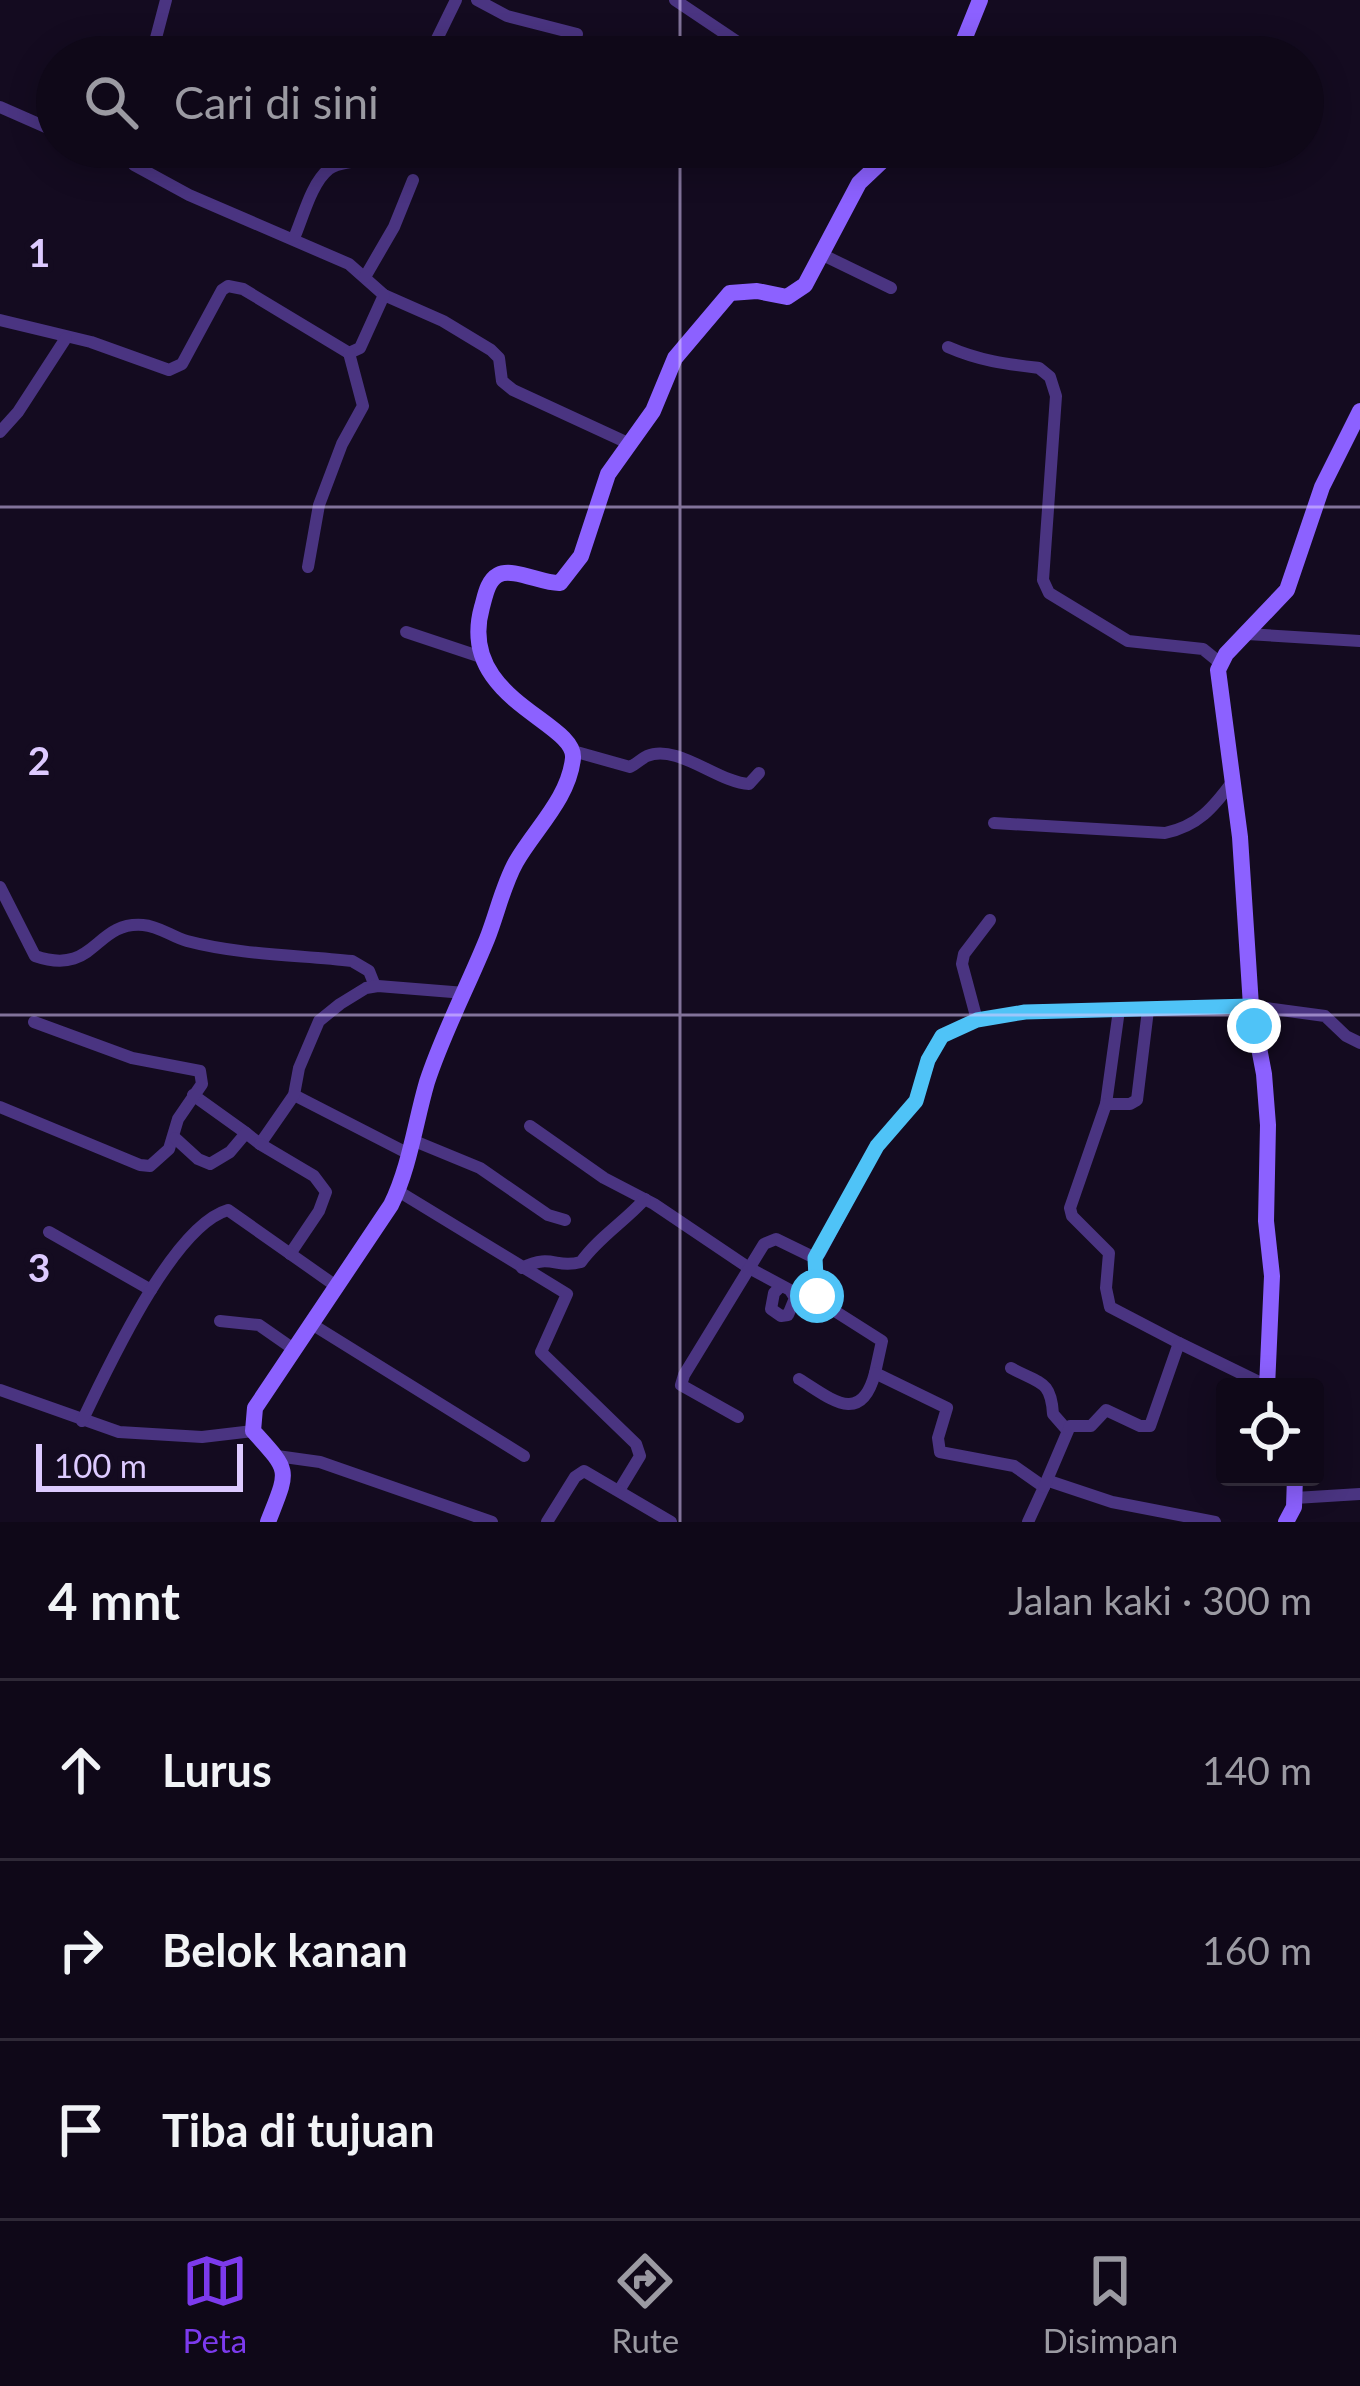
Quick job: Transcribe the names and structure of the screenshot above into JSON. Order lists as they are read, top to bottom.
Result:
{
  "scale_bar": "100 m",
  "page": {
    "search": "Cari di sini",
    "scale": "100 m",
    "heading": ["4 mnt", "Jalan kaki · 300 m"],
    "list": [
      ["Lurus", "140 m"],
      ["Belok kanan", "160 m"],
      "Tiba di tujuan"
    ],
    "nav": ["Peta", "Rute", "Disimpan"]
  },
  "grid": {
    "rows": ["1", "2", "3"]
  }
}
